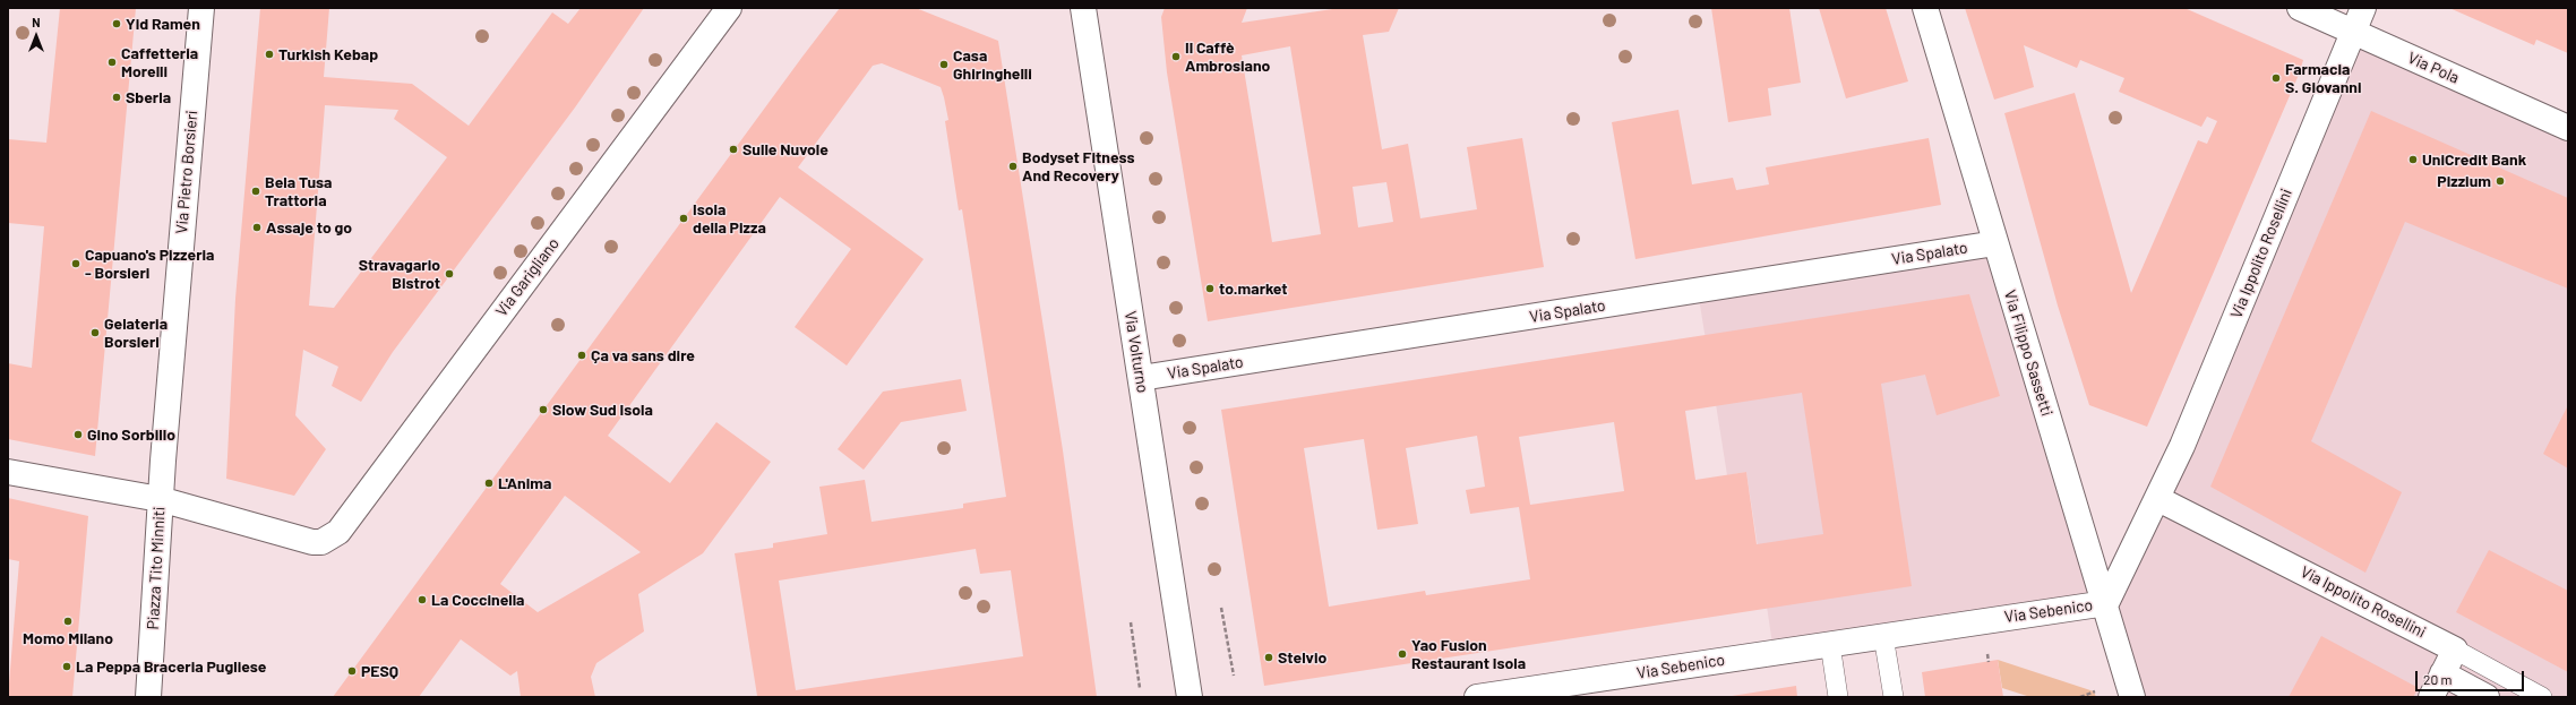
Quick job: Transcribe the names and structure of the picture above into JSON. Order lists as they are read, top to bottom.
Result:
{
  "streets": {
    "street": [
      "Via Pola",
      "Via Pietro Borsieri",
      "Via Spalato",
      "Via Ippolito Rosellini",
      "Via Garigliano",
      "Via Volturno",
      "Via Filippo Sassetti",
      "Piazza Tito Minniti",
      "Via Sebenico"
    ]
  },
  "crossings": [
    ["Via Pola", "Via Ippolito Rosellini"],
    ["Via Pietro Borsieri", "Piazza Tito Minniti"],
    ["Via Spalato", "Via Volturno"],
    ["Via Spalato", "Via Filippo Sassetti"],
    ["Via Ippolito Rosellini", "Via Filippo Sassetti"],
    ["Via Ippolito Rosellini", "Via Sebenico"],
    ["Via Garigliano", "Piazza Tito Minniti"],
    ["Via Filippo Sassetti", "Via Sebenico"]
  ],
  "places": [
    "Yid Ramen",
    "Turkish Kebap",
    "Il Caffè Ambrosiano",
    "Caffetteria Morelli",
    "Casa Ghiringhelli",
    "Farmacia S. Giovanni",
    "Sberla",
    "Sulle Nuvole",
    "UniCredit Bank",
    "Bodyset Fitness And Recovery",
    "Pizzium",
    "Bela Tusa Trattoria",
    "Isola della Pizza",
    "Assaje to go",
    "Capuano's Pizzeria - Borsieri",
    "Stravagario Bistrot",
    "to.market",
    "Gelateria Borsieri",
    "Ça va sans dire",
    "Slow Sud Isola",
    "Gino Sorbillo",
    "L'Anima",
    "La Coccinella",
    "Momo Milano",
    "Yao Fusion Restaurant Isola",
    "Stelvio",
    "La Peppa Braceria Pugliese",
    "PESQ"
  ],
  "scale_bar": "20 m",
  "north": "top"
}
